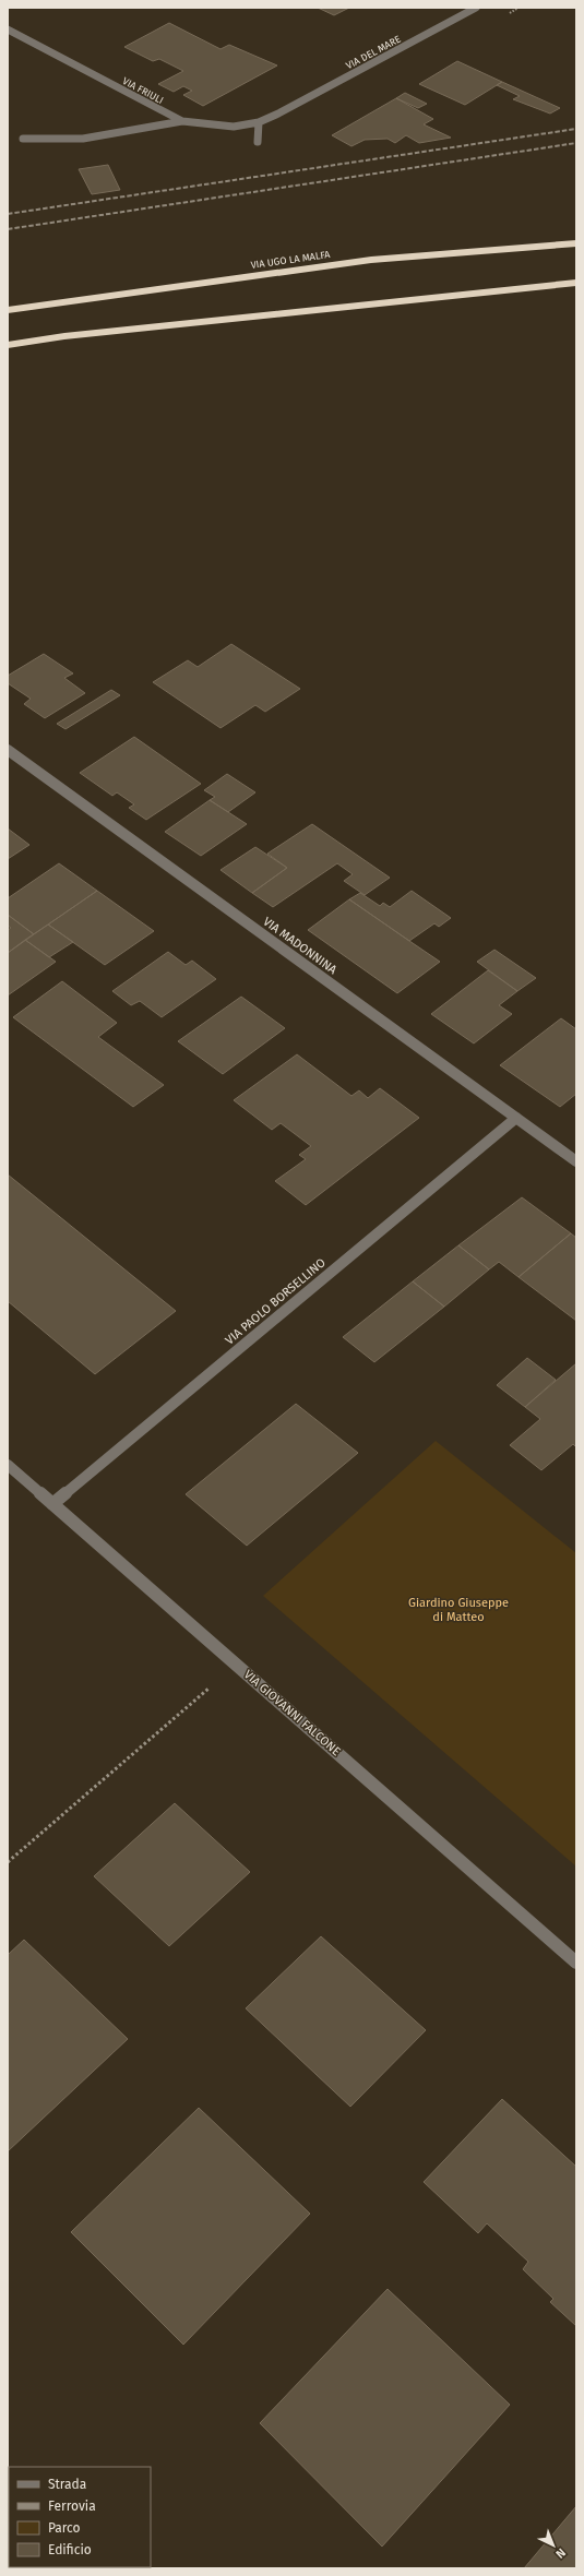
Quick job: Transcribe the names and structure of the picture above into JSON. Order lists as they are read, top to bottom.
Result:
{
  "streets": {
    "highway": ["VIA UGO LA MALFA"],
    "street": [
      "VIA DEL MARE",
      "VIA FRIULI",
      "VIA MADONNINA",
      "VIA PAOLO BORSELLINO",
      "VIA GIOVANNI FALCONE"
    ]
  },
  "crossings": [
    ["VIA DEL MARE", "VIA FRIULI"],
    ["VIA MADONNINA", "VIA PAOLO BORSELLINO"],
    ["VIA PAOLO BORSELLINO", "VIA GIOVANNI FALCONE"]
  ],
  "parks": ["Giardino Giuseppe di Matteo"],
  "legend": [
    "Strada",
    "Ferrovia",
    "Parco",
    "Edificio"
  ],
  "north": "bottom right"
}
